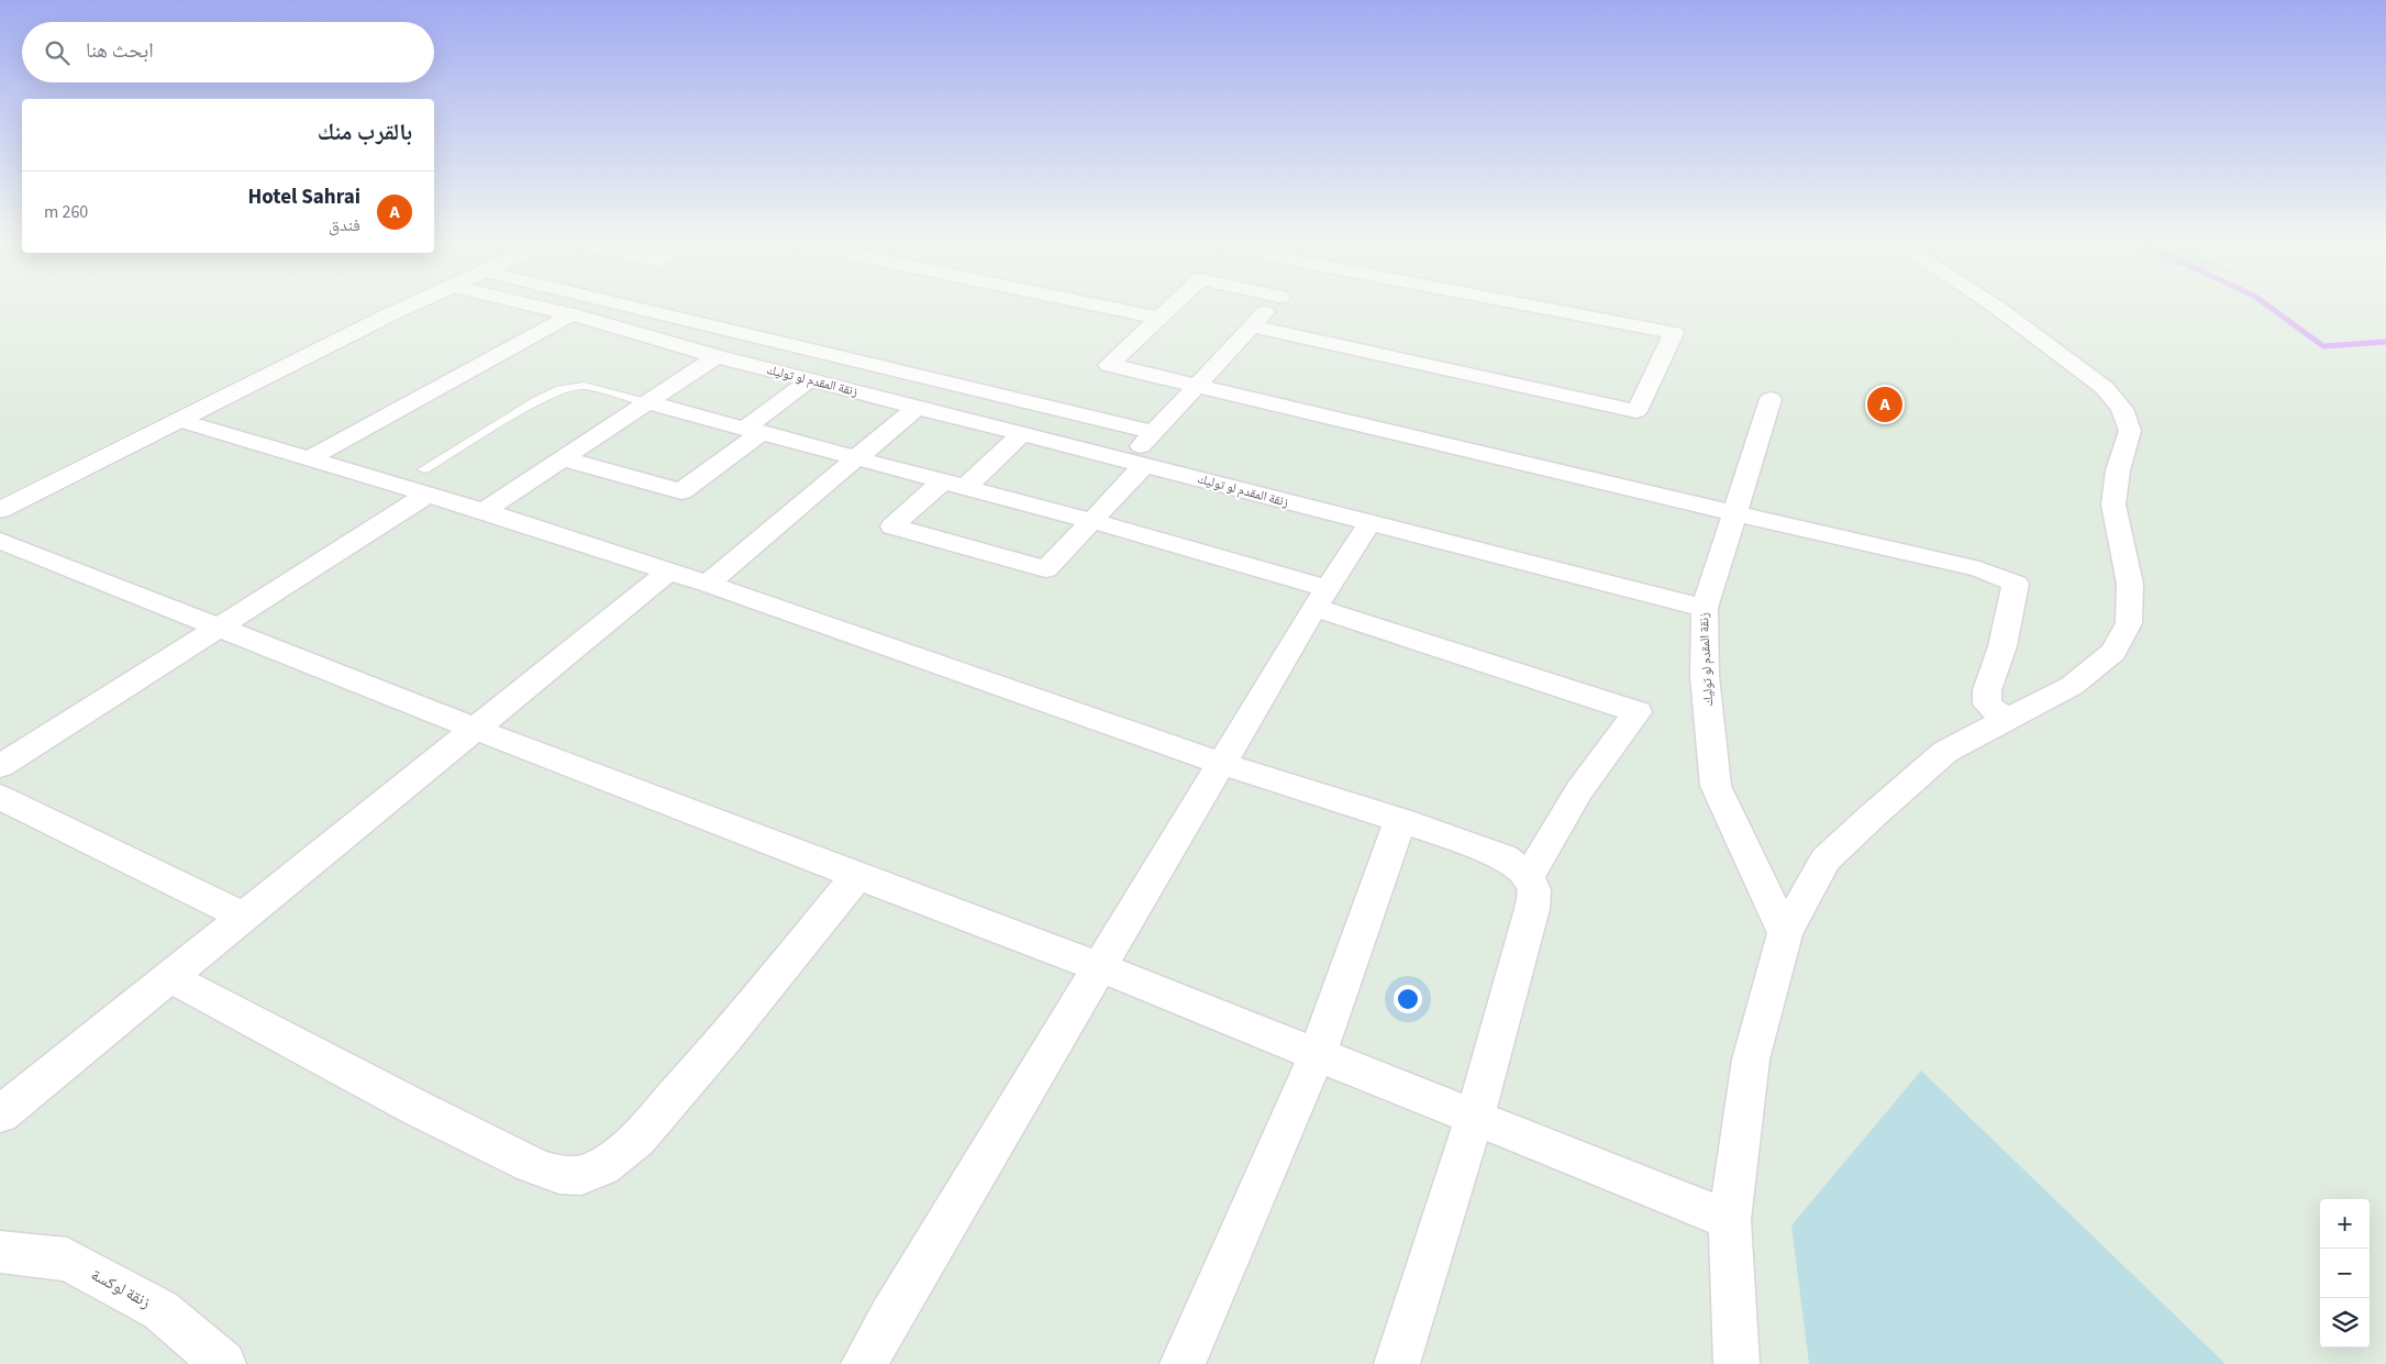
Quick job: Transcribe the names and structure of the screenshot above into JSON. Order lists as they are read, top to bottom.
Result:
{
  "streets": {
    "street": ["زنقة المقدم لو توليك", "زنقة لوكسة"]
  },
  "page": {
    "search": "ابحث هنا",
    "heading": "بالقرب منك",
    "list": [
      {
        "mark": "A",
        "name": "Hotel Sahrai",
        "note": "فندق",
        "value": "260 m"
      }
    ],
    "pins": "A",
    "map_buttons": ["+", "−"]
  }
}
